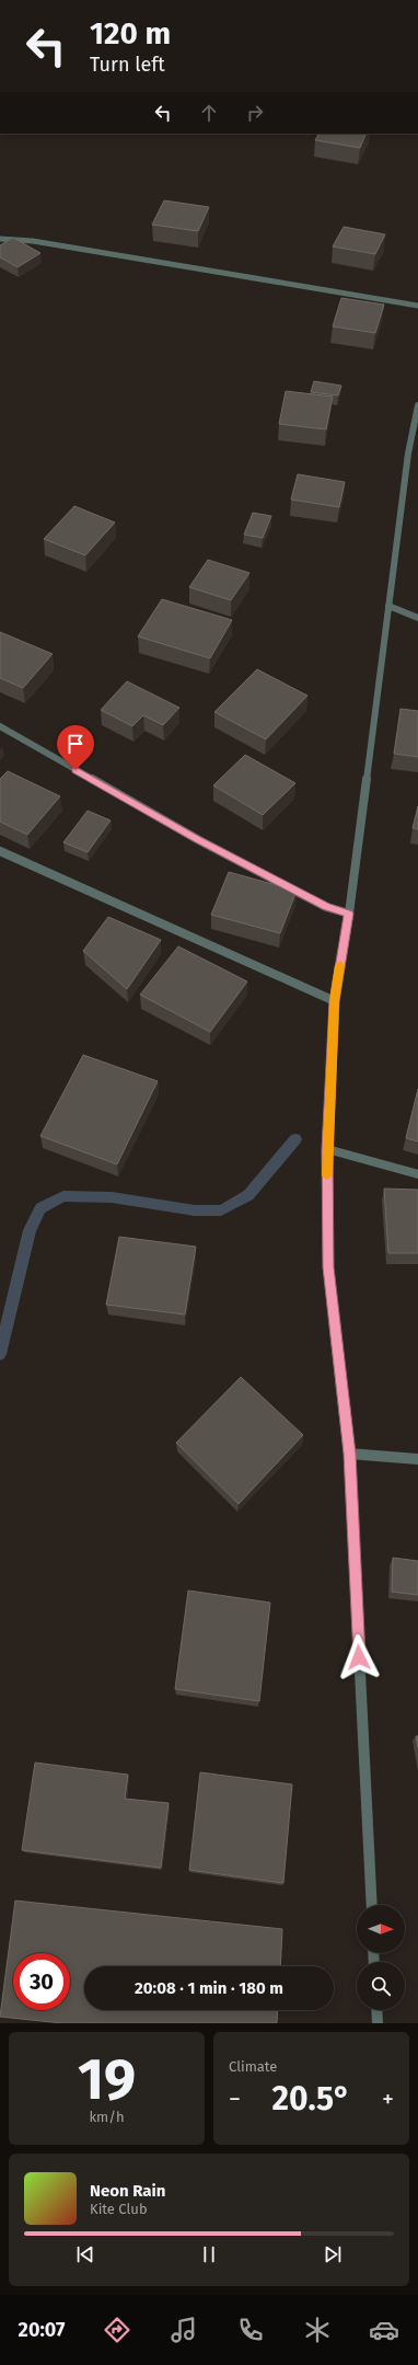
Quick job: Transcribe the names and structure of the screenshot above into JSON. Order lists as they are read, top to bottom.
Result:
{
  "north": "right",
  "page": {
    "turn": ["120 m", "Turn left"],
    "limit": "30",
    "trip": "20:08 · 1 min · 180 m",
    "tile": [
      ["19", "km/h"],
      "Climate"
    ],
    "heat": ["−", "20.5°", "+"],
    "song": ["Neon Rain", "Kite Club"],
    "tabs": "20:07"
  }
}
